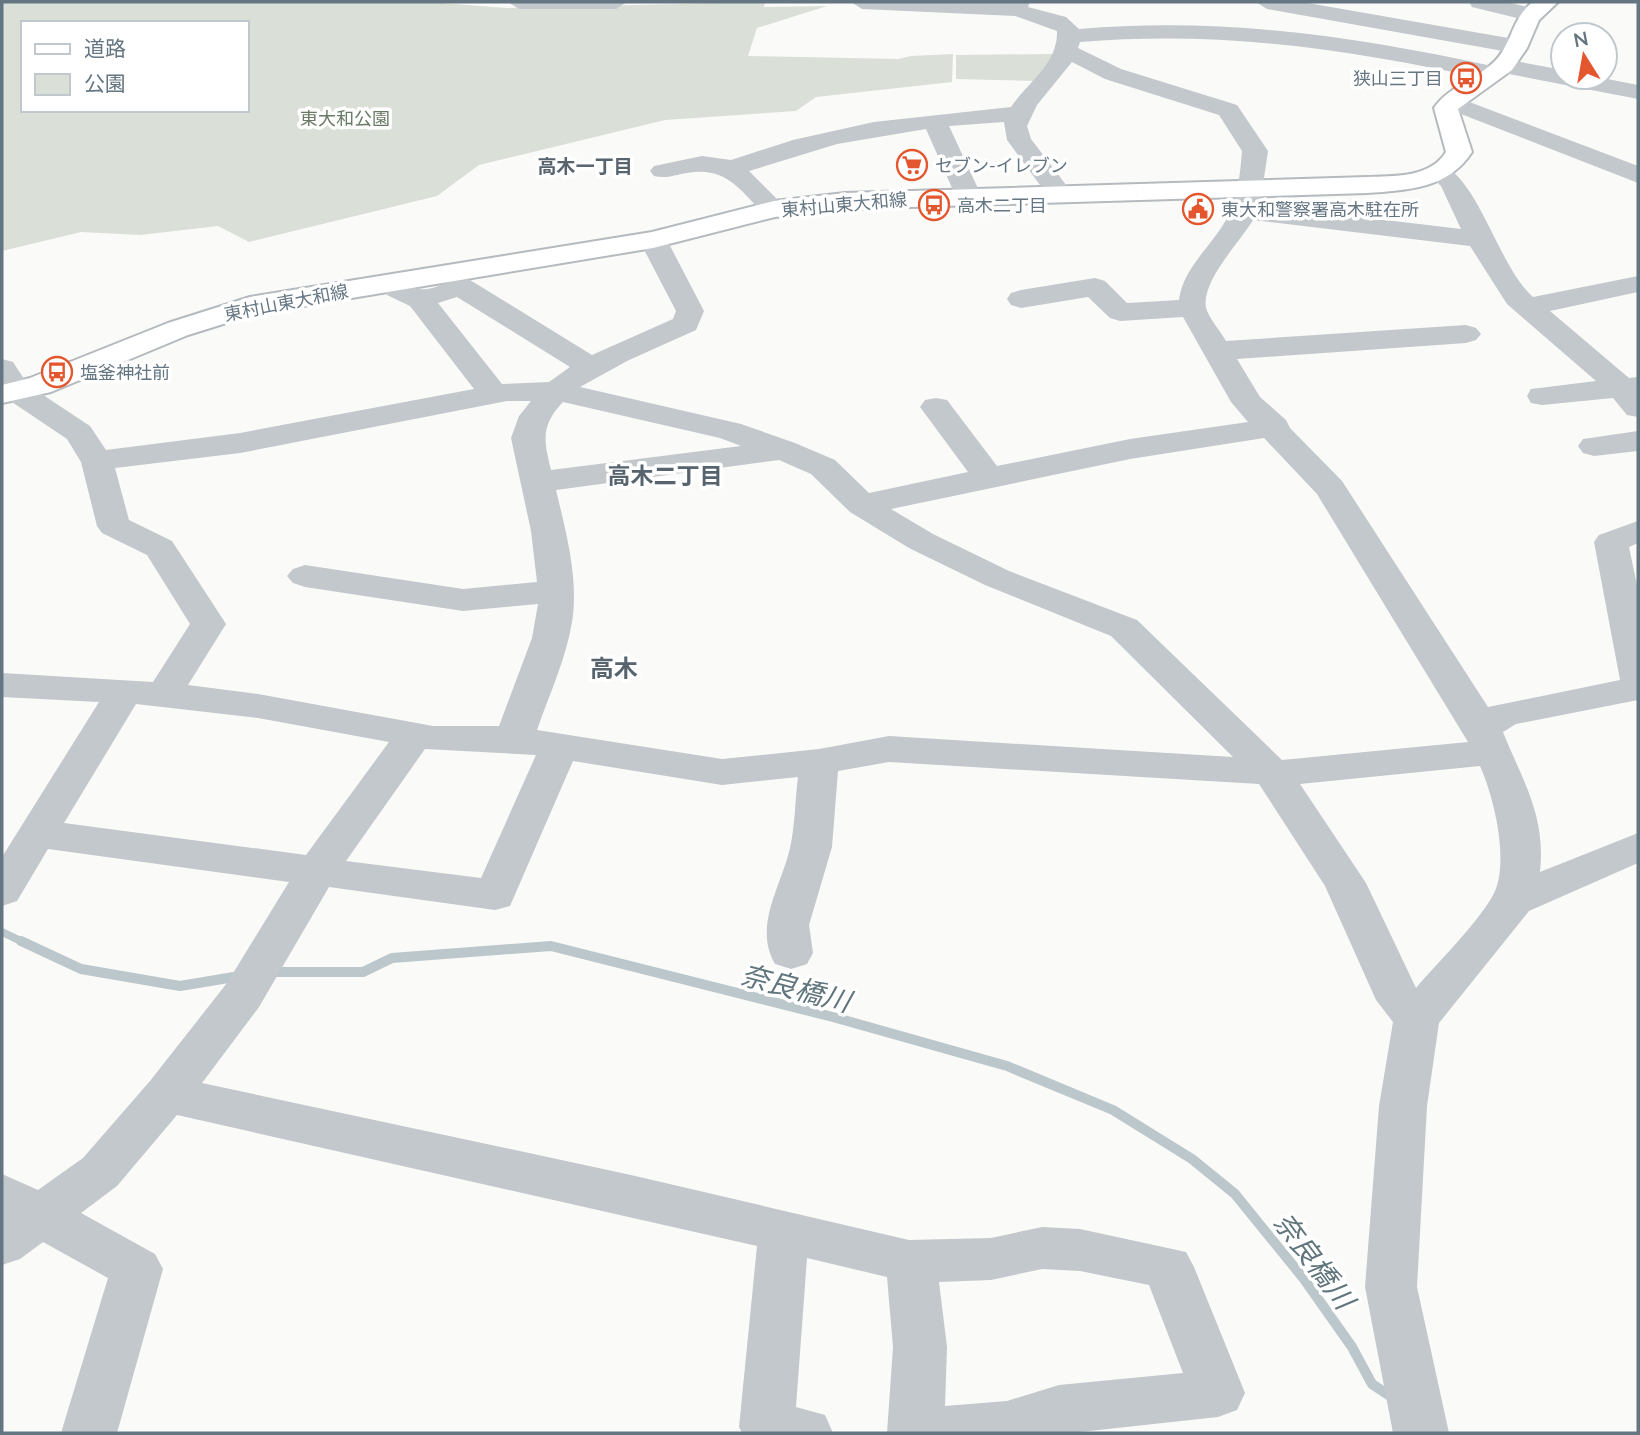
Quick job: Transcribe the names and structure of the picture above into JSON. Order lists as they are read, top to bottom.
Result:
{
  "streets": {
    "main road": ["東村山東大和線"]
  },
  "districts": ["高木一丁目", "高木二丁目", "高木"],
  "water": ["奈良橋川"],
  "parks": ["東大和公園"],
  "places": {
    "bus stop": ["狭山三丁目", "高木二丁目", "塩釜神社前"],
    "supermarket": ["セブン-イレブン"],
    "public building": ["東大和警察署高木駐在所"]
  },
  "legend": ["道路", "公園"],
  "north": "top"
}
